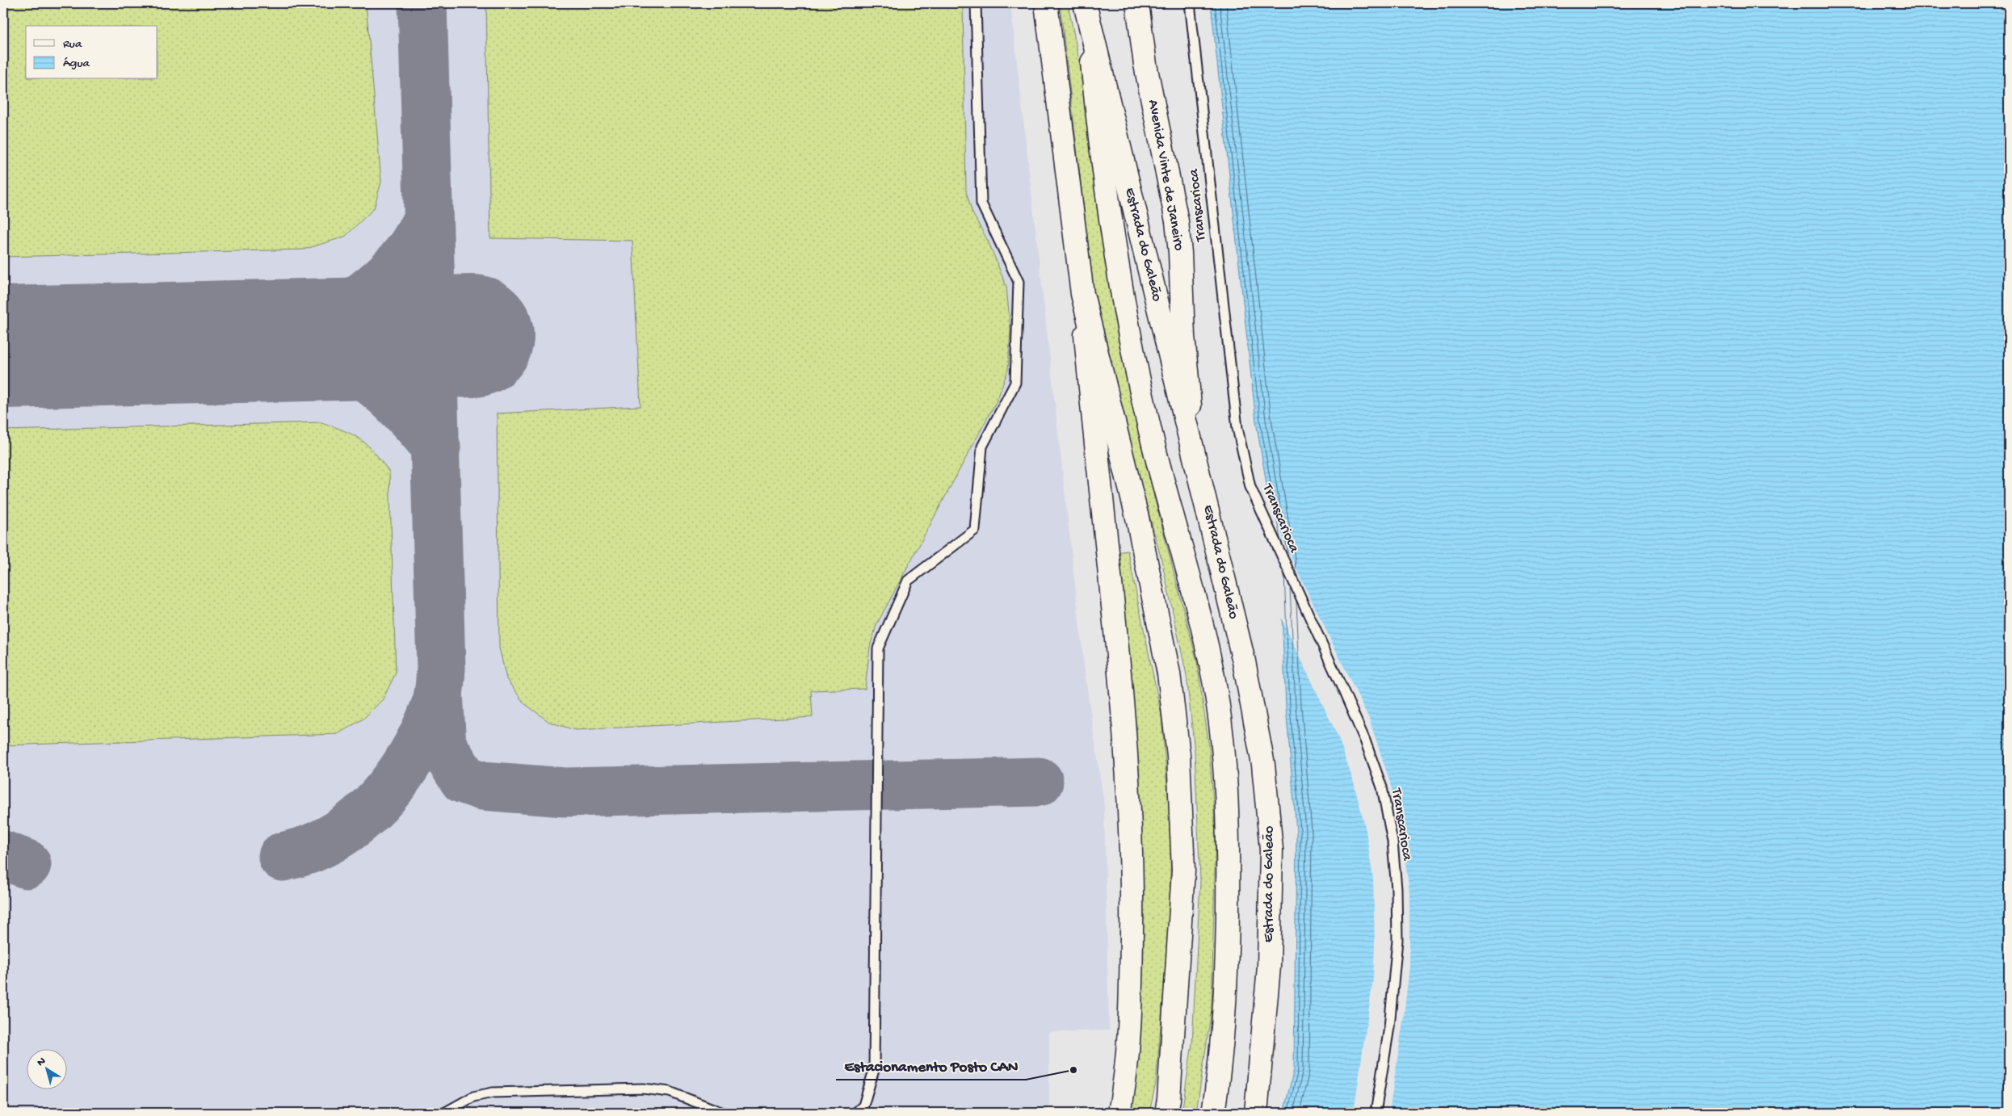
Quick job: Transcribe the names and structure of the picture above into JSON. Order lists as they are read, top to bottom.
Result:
{
  "streets": {
    "street": ["Avenida Vinte de Janeiro", "Estrada do Galeão"],
    "lane": ["Transcarioca"]
  },
  "crossings": [
    ["Avenida Vinte de Janeiro", "Estrada do Galeão"]
  ],
  "places": ["Estacionamento Posto CAN"],
  "legend": ["Rua", "Água"],
  "north": "top left"
}
